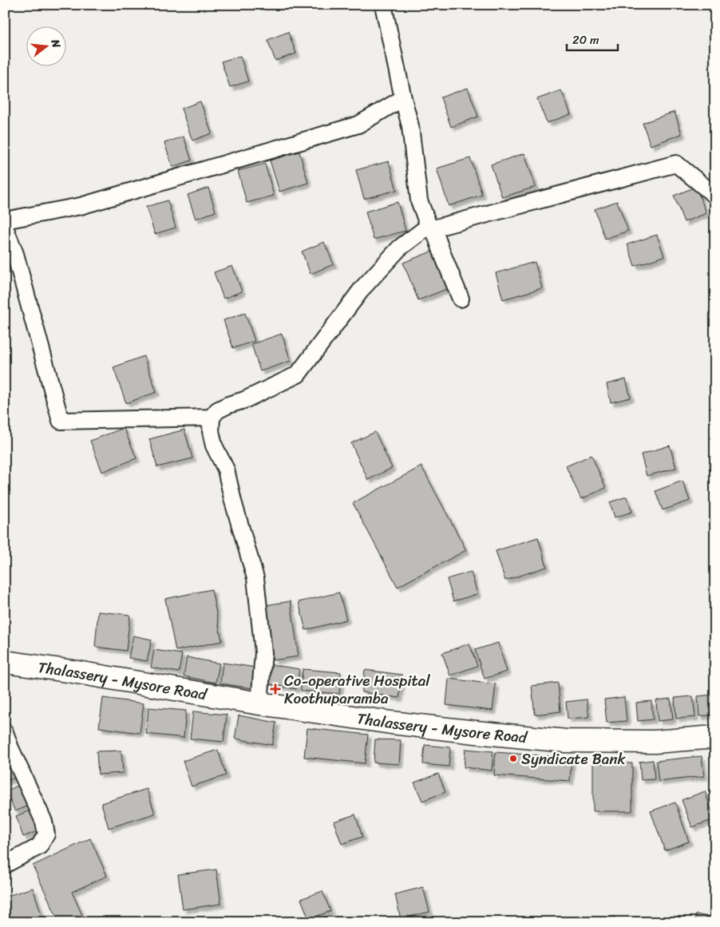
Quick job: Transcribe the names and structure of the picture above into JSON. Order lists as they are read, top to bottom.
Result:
{
  "streets": {
    "main road": ["Thalassery - Mysore Road"]
  },
  "places": {
    "health": ["Co-operative Hospital Koothuparamba"],
    "other": ["Syndicate Bank"]
  },
  "scale_bar": "20 m",
  "north": "right"
}
